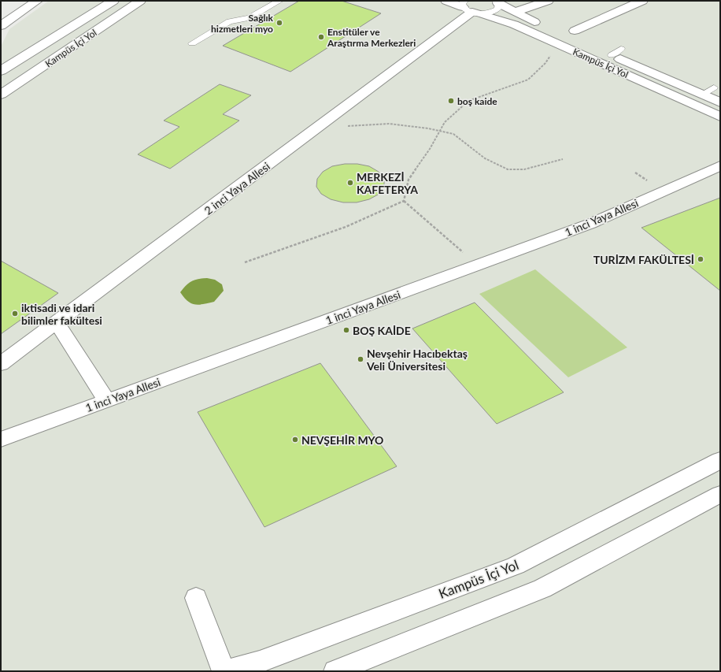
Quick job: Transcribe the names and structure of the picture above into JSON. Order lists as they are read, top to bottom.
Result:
{
  "streets": {
    "street": ["Kampüs İçi Yol", "2 inci Yaya Allesi", "1 inci Yaya Allesi"]
  },
  "crossings": [
    ["Kampüs İçi Yol", "2 inci Yaya Allesi"]
  ],
  "places": [
    "Sağlık hizmetleri myo",
    "Enstitüler ve Araştırma Merkezleri",
    "boş kaide",
    "MERKEZİ KAFETERYA",
    "TURİZM FAKÜLTESİ",
    "iktisadi ve idari bilimler fakültesi",
    "BOŞ KAİDE",
    "Nevşehir Hacıbektaş Veli Üniversitesi",
    "NEVŞEHİR MYO"
  ]
}
